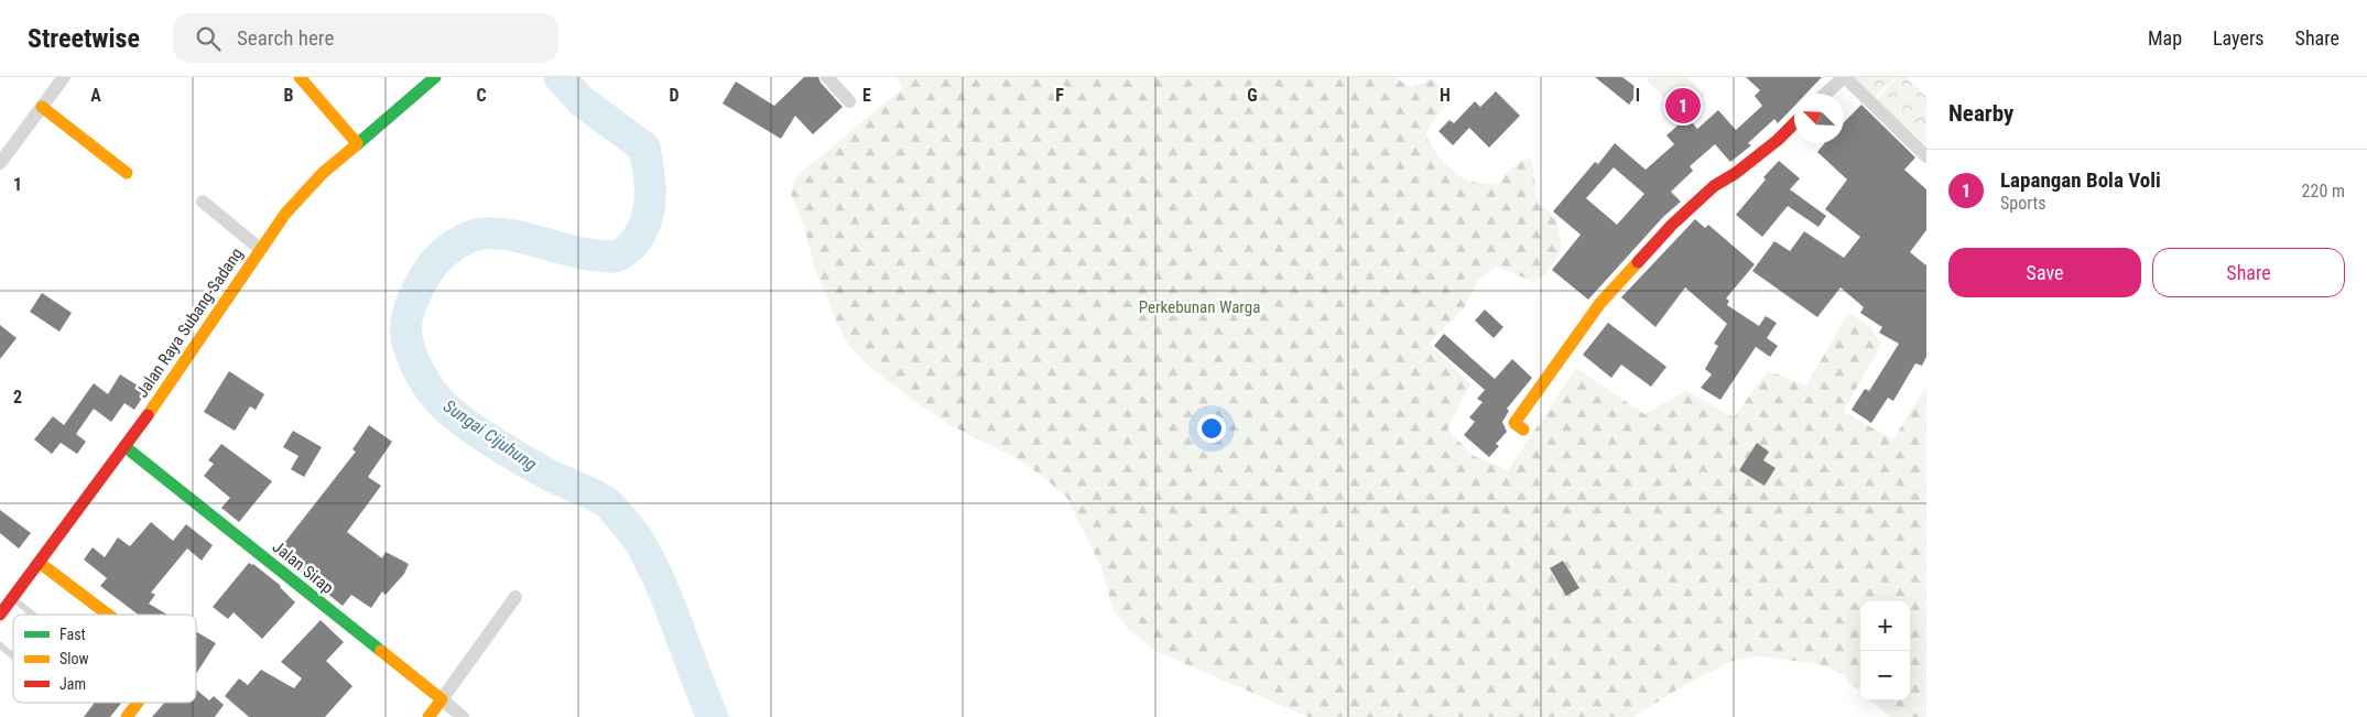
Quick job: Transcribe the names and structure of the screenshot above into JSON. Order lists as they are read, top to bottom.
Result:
{
  "streets": {
    "street": ["Jalan Raya Subang-Sadang", "Jalan Sirap"]
  },
  "crossings": [
    ["Jalan Raya Subang-Sadang", "Jalan Sirap"]
  ],
  "water": ["Sungai Cijuhung"],
  "parks": ["Perkebunan Warga"],
  "legend": ["Fast", "Slow", "Jam"],
  "north": "top left",
  "page": {
    "header": "Streetwise",
    "search": "Search here",
    "nav": ["Map", "Layers", "Share"],
    "heading": "Nearby",
    "pins": "1",
    "list": [
      {
        "mark": "1",
        "name": "Lapangan Bola Voli",
        "note": "Sports",
        "value": "220 m"
      }
    ],
    "buttons": ["Save", "Share"],
    "map_buttons": ["+", "−"]
  },
  "grid": {
    "columns": [
      "A",
      "B",
      "C",
      "D",
      "E",
      "F",
      "G",
      "H",
      "I"
    ],
    "rows": ["1", "2"]
  }
}
